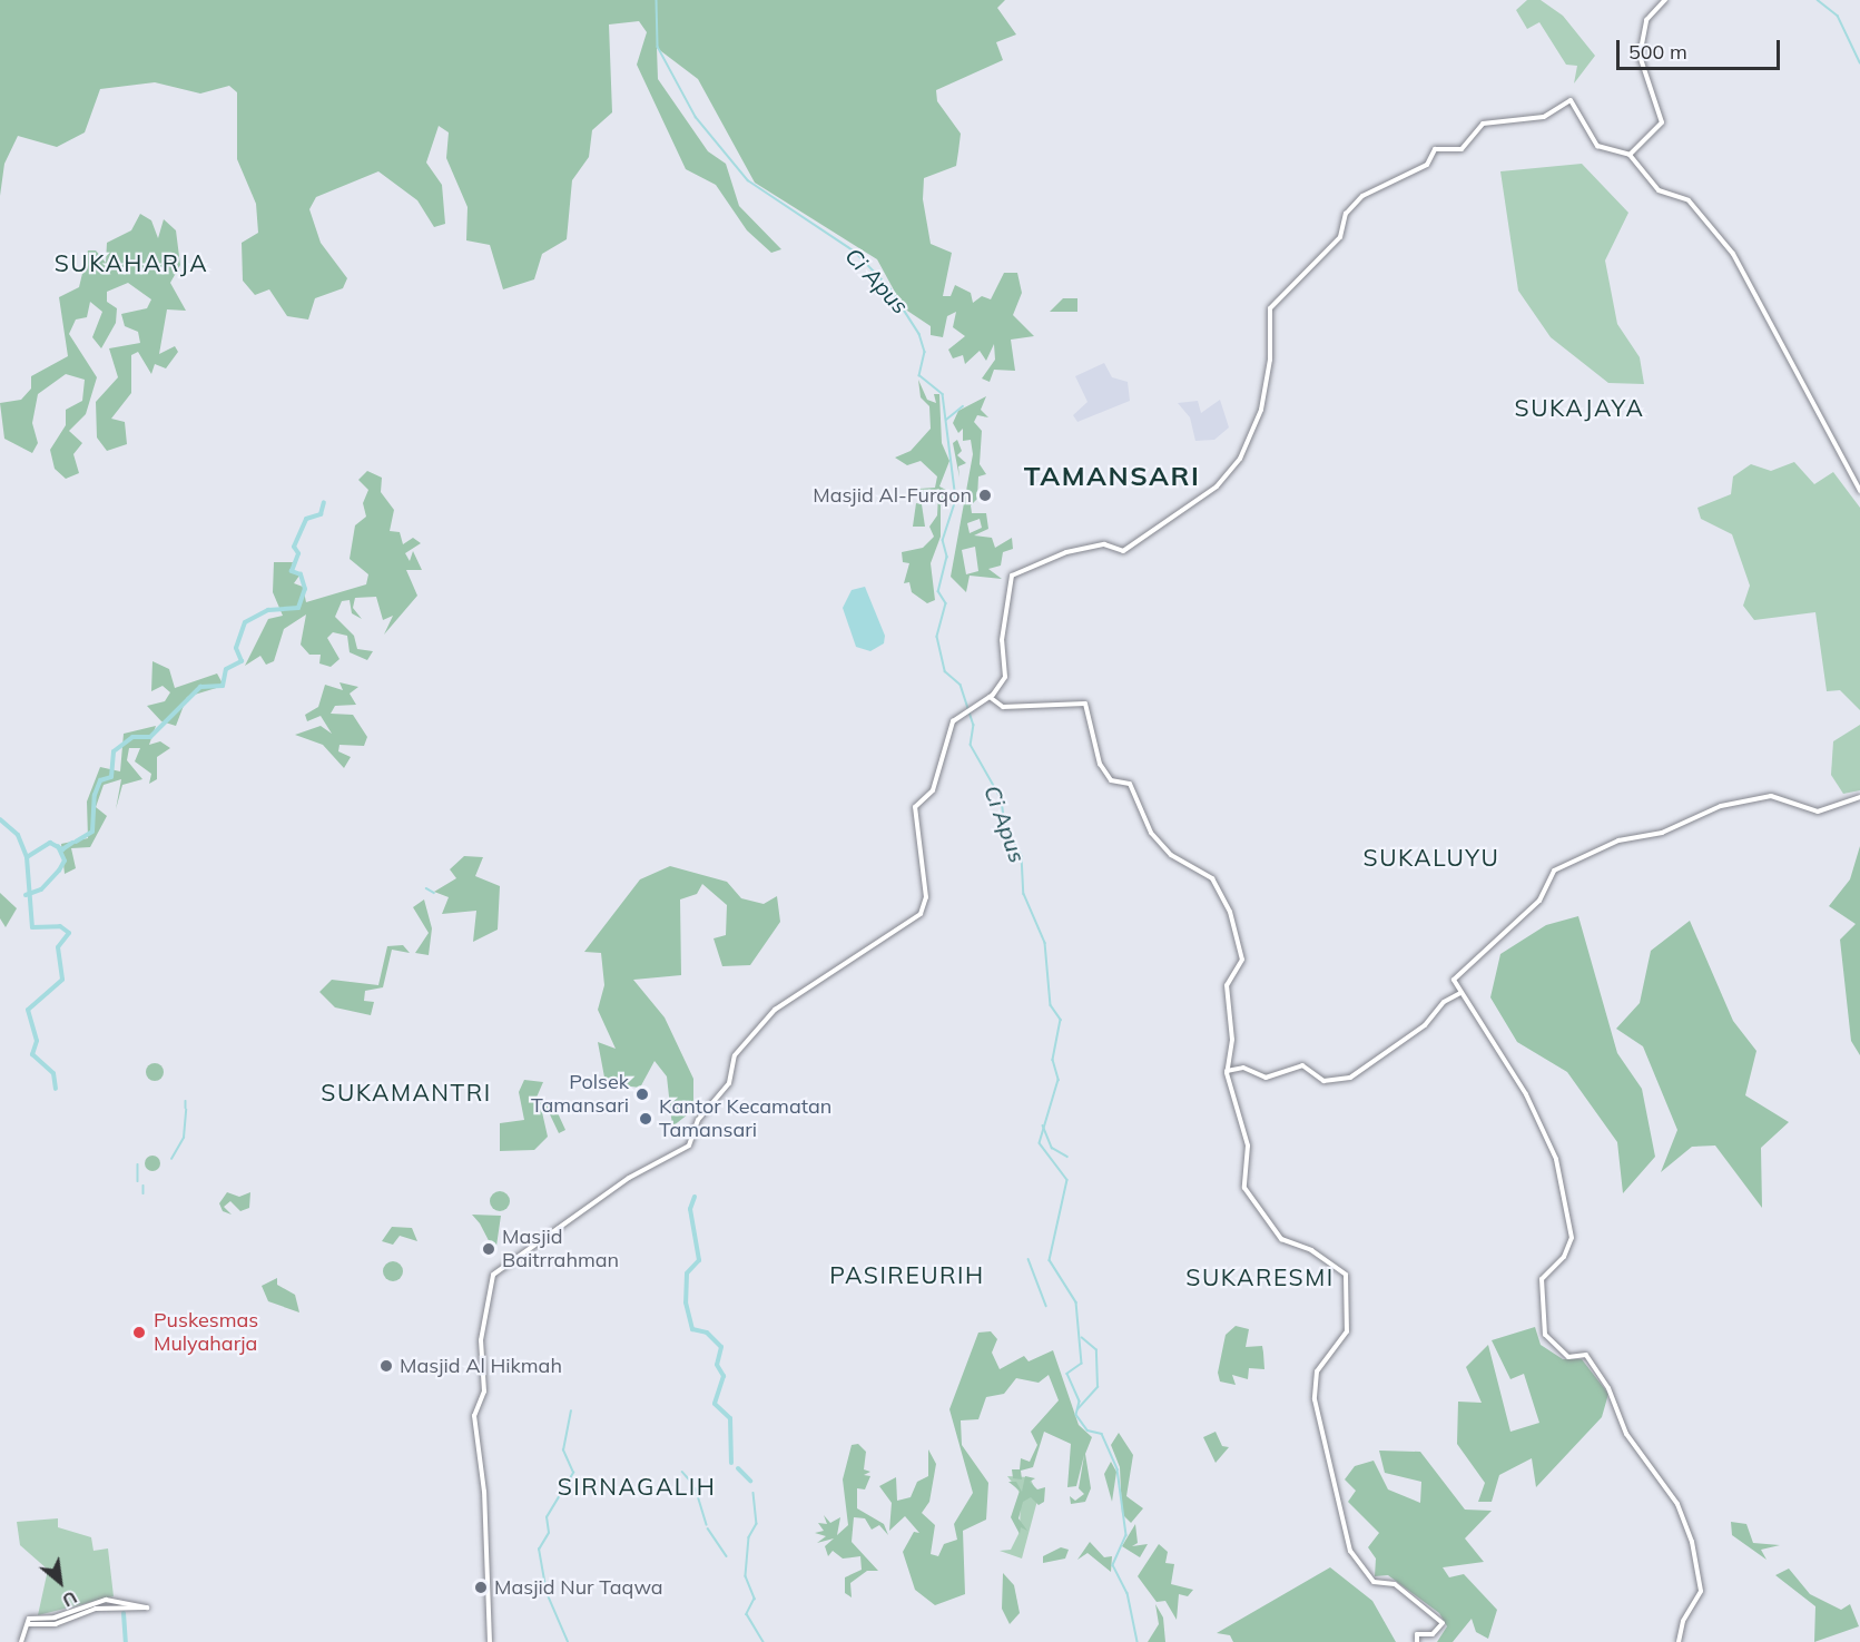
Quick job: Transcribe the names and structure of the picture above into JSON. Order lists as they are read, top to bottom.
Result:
{
  "districts": [
    "SUKAHARJA",
    "SUKAJAYA",
    "TAMANSARI",
    "SUKALUYU",
    "SUKAMANTRI",
    "PASIREURIH",
    "SUKARESMI",
    "SIRNAGALIH"
  ],
  "water": ["Ci Apus"],
  "places": [
    "Masjid Al-Furqon",
    "Polsek Tamansari",
    "Kantor Kecamatan Tamansari",
    "Masjid Baitrrahman",
    "Puskesmas Mulyaharja",
    "Masjid Al Hikmah",
    "Masjid Nur Taqwa"
  ],
  "scale_bar": "500 m",
  "north": "bottom right"
}
